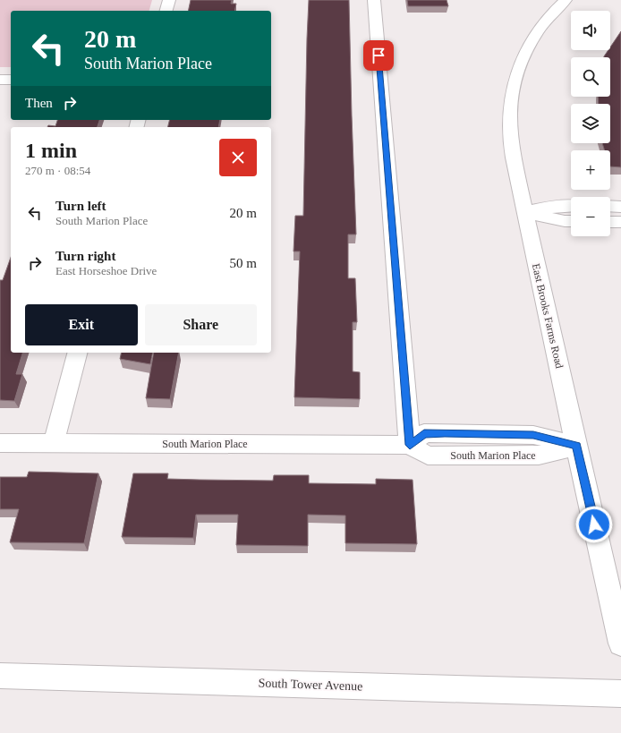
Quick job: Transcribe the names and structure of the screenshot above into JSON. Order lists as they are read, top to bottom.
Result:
{
  "streets": {
    "street": ["East Brooks Farms Road", "South Marion Place", "South Tower Avenue"]
  },
  "crossings": [
    ["East Brooks Farms Road", "South Marion Place"]
  ],
  "page": {
    "map_buttons": ["+", "−"],
    "turn": ["20 m", "South Marion Place"],
    "then": "Then",
    "heading": ["1 min", "270 m · 08:54"],
    "list": [
      {
        "name": "Turn left",
        "note": "South Marion Place",
        "value": "20 m"
      },
      {
        "name": "Turn right",
        "note": "East Horseshoe Drive",
        "value": "50 m"
      }
    ],
    "buttons": ["Exit", "Share"]
  }
}
